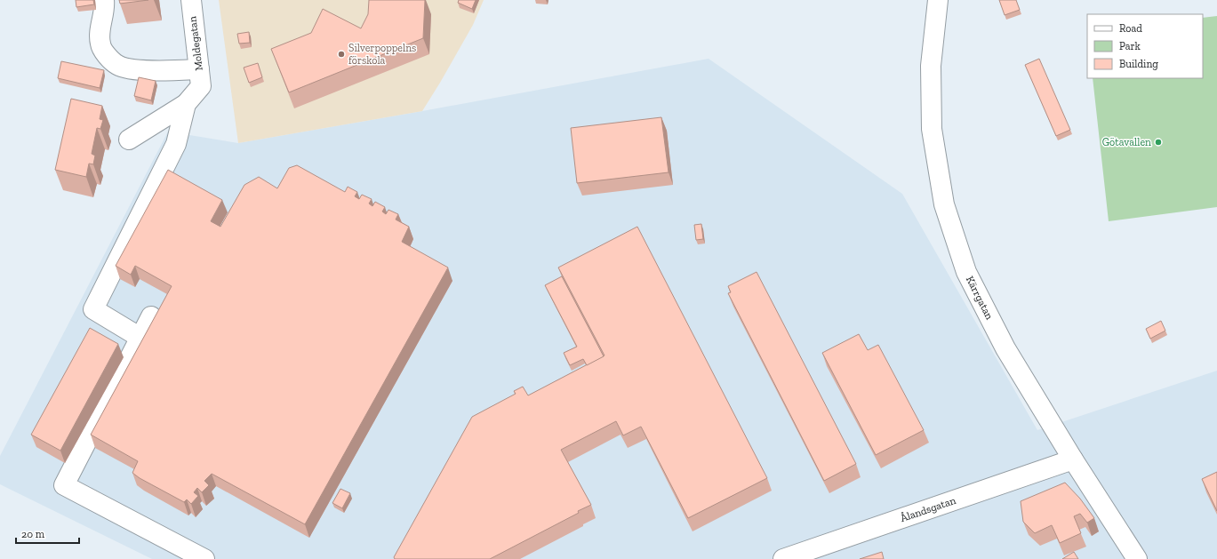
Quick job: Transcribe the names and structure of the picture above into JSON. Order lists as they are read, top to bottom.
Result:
{
  "streets": {
    "street": ["Moldegatan", "Kärrgatan", "Ålandsgatan"]
  },
  "crossings": [
    ["Kärrgatan", "Ålandsgatan"]
  ],
  "places": ["Silverpoppelns förskola", "Götavallen"],
  "legend": ["Road", "Park", "Building"],
  "scale_bar": "20 m"
}
